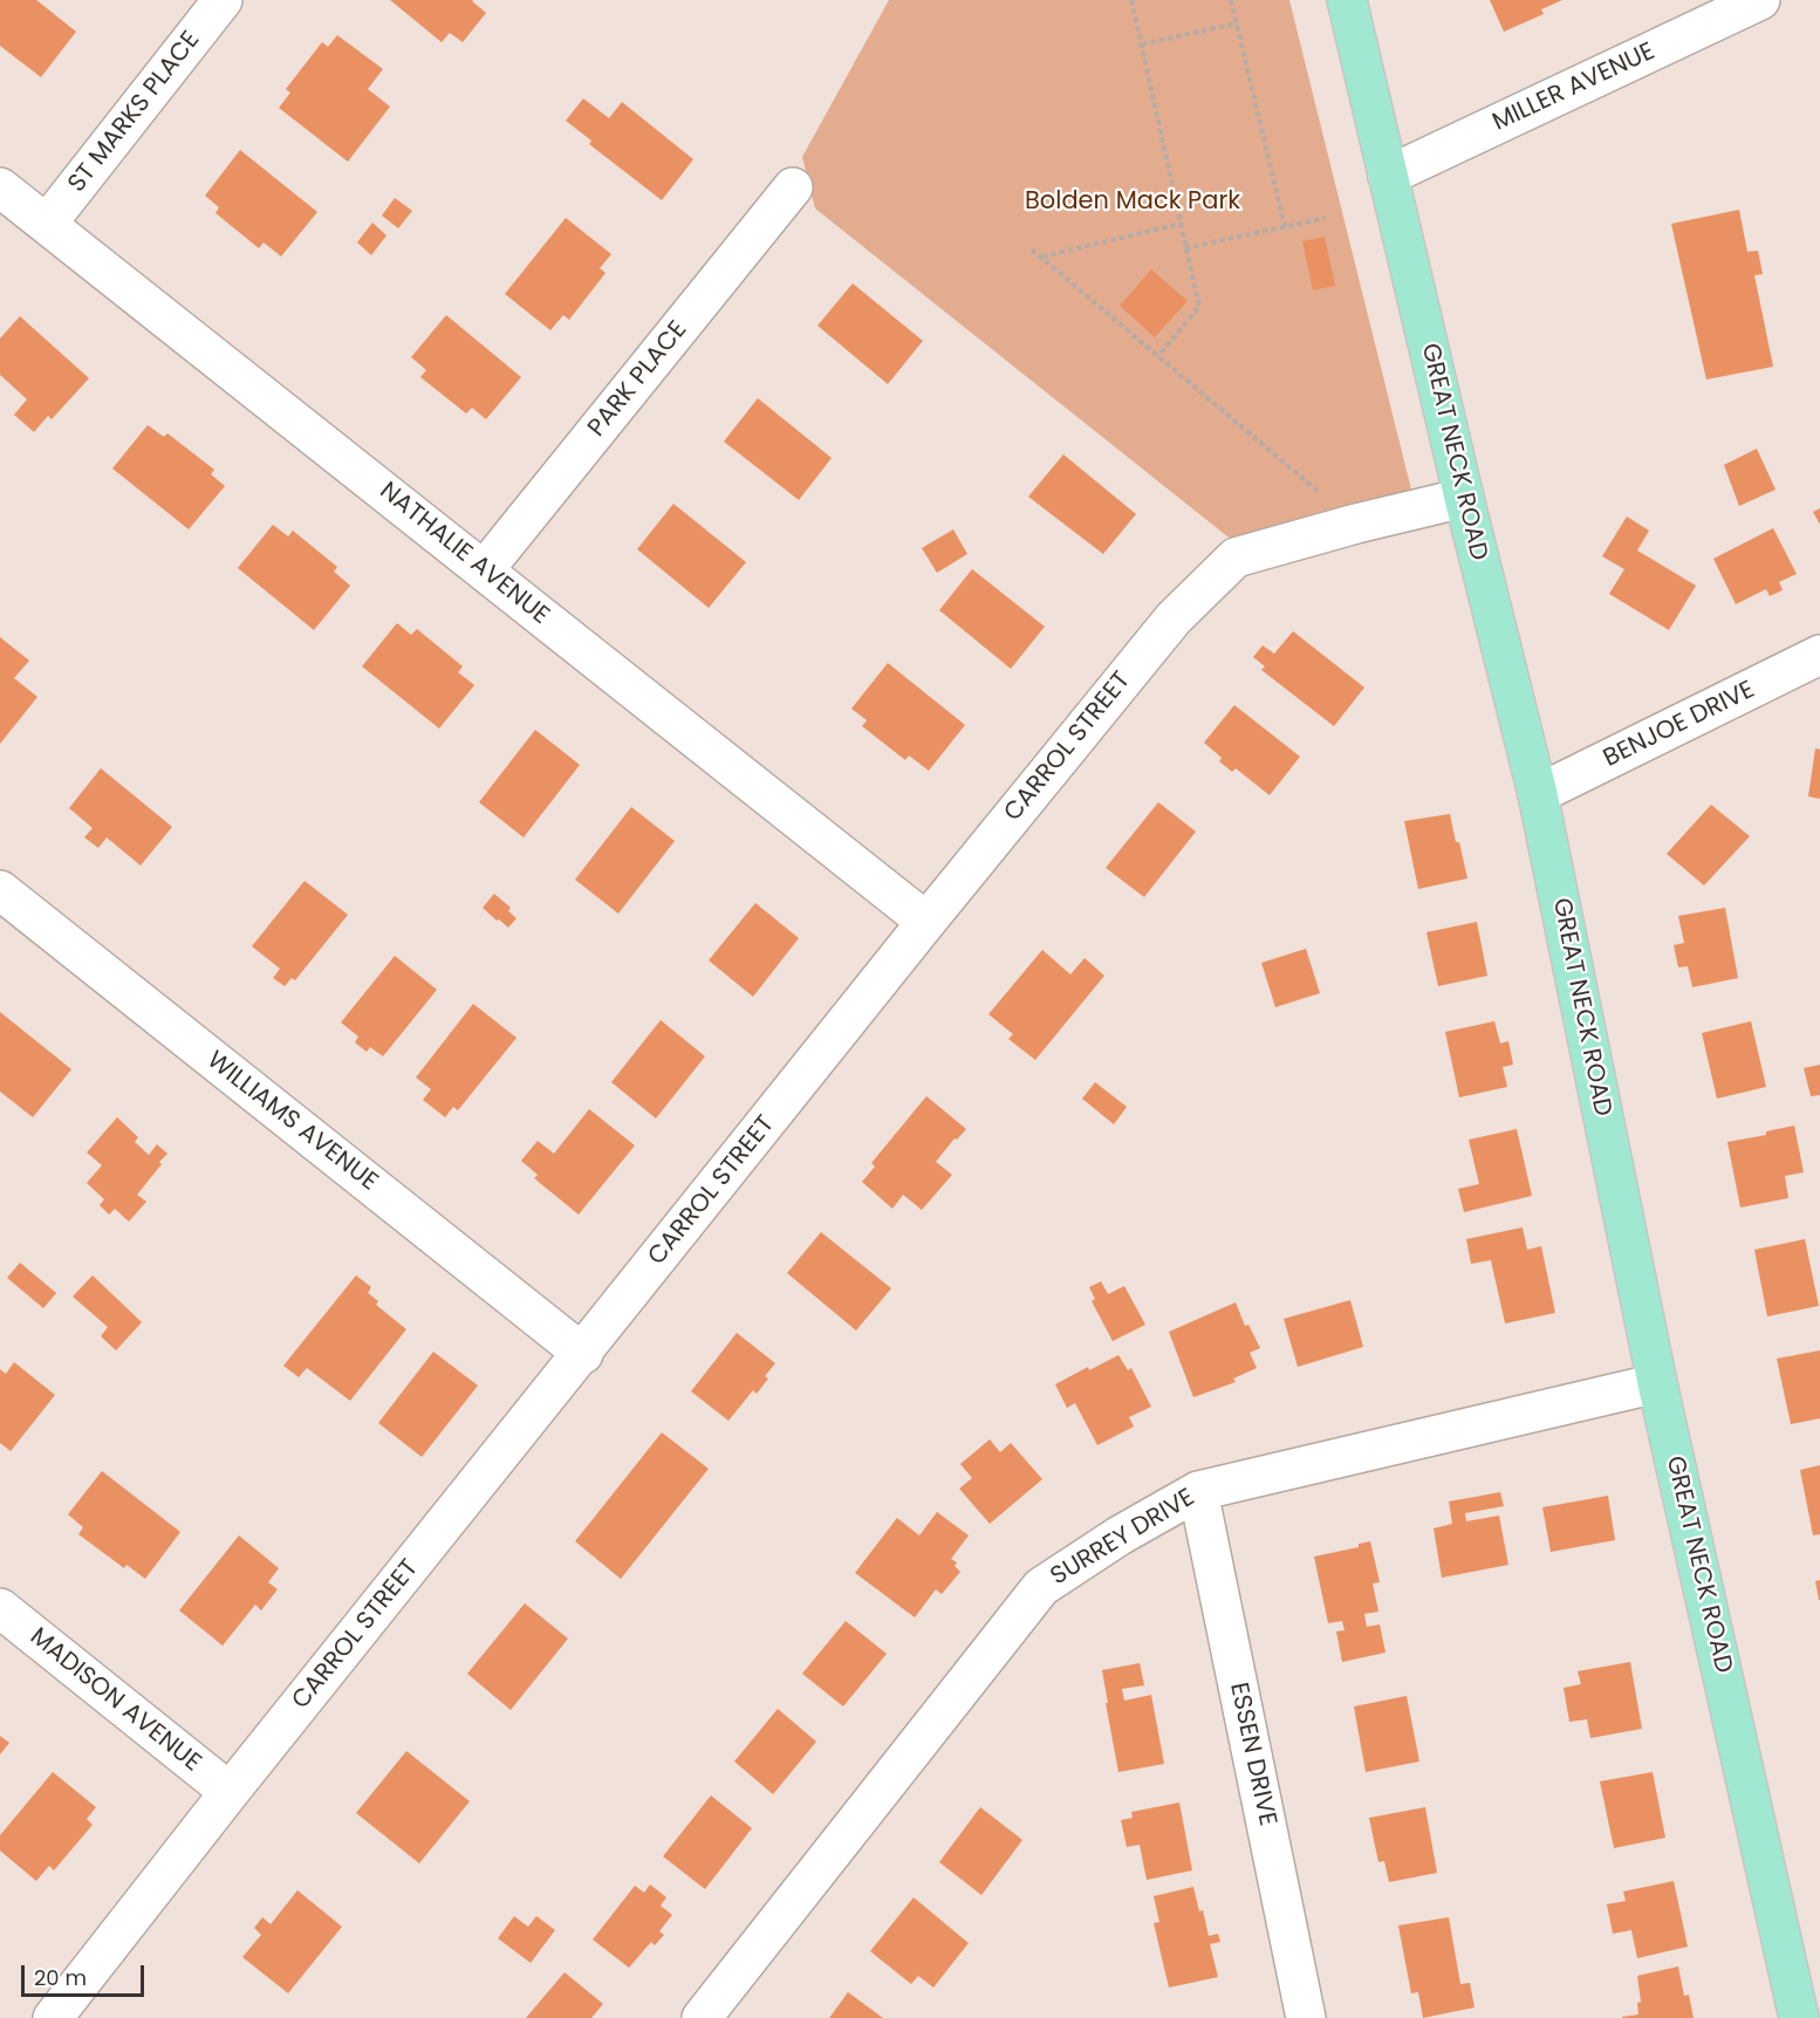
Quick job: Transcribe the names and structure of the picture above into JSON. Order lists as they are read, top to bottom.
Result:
{
  "streets": {
    "main road": ["GREAT NECK ROAD"],
    "street": [
      "MILLER AVENUE",
      "ST MARKS PLACE",
      "PARK PLACE",
      "NATHALIE AVENUE",
      "BENJOE DRIVE",
      "CARROL STREET",
      "WILLIAMS AVENUE",
      "SURREY DRIVE",
      "MADISON AVENUE",
      "ESSEN DRIVE"
    ]
  },
  "crossings": [
    ["MILLER AVENUE", "GREAT NECK ROAD"],
    ["ST MARKS PLACE", "NATHALIE AVENUE"],
    ["PARK PLACE", "NATHALIE AVENUE"],
    ["GREAT NECK ROAD", "BENJOE DRIVE"],
    ["GREAT NECK ROAD", "CARROL STREET"],
    ["GREAT NECK ROAD", "SURREY DRIVE"],
    ["NATHALIE AVENUE", "CARROL STREET"],
    ["CARROL STREET", "WILLIAMS AVENUE"],
    ["CARROL STREET", "MADISON AVENUE"],
    ["SURREY DRIVE", "ESSEN DRIVE"]
  ],
  "parks": ["Bolden Mack Park"],
  "scale_bar": "20 m"
}
